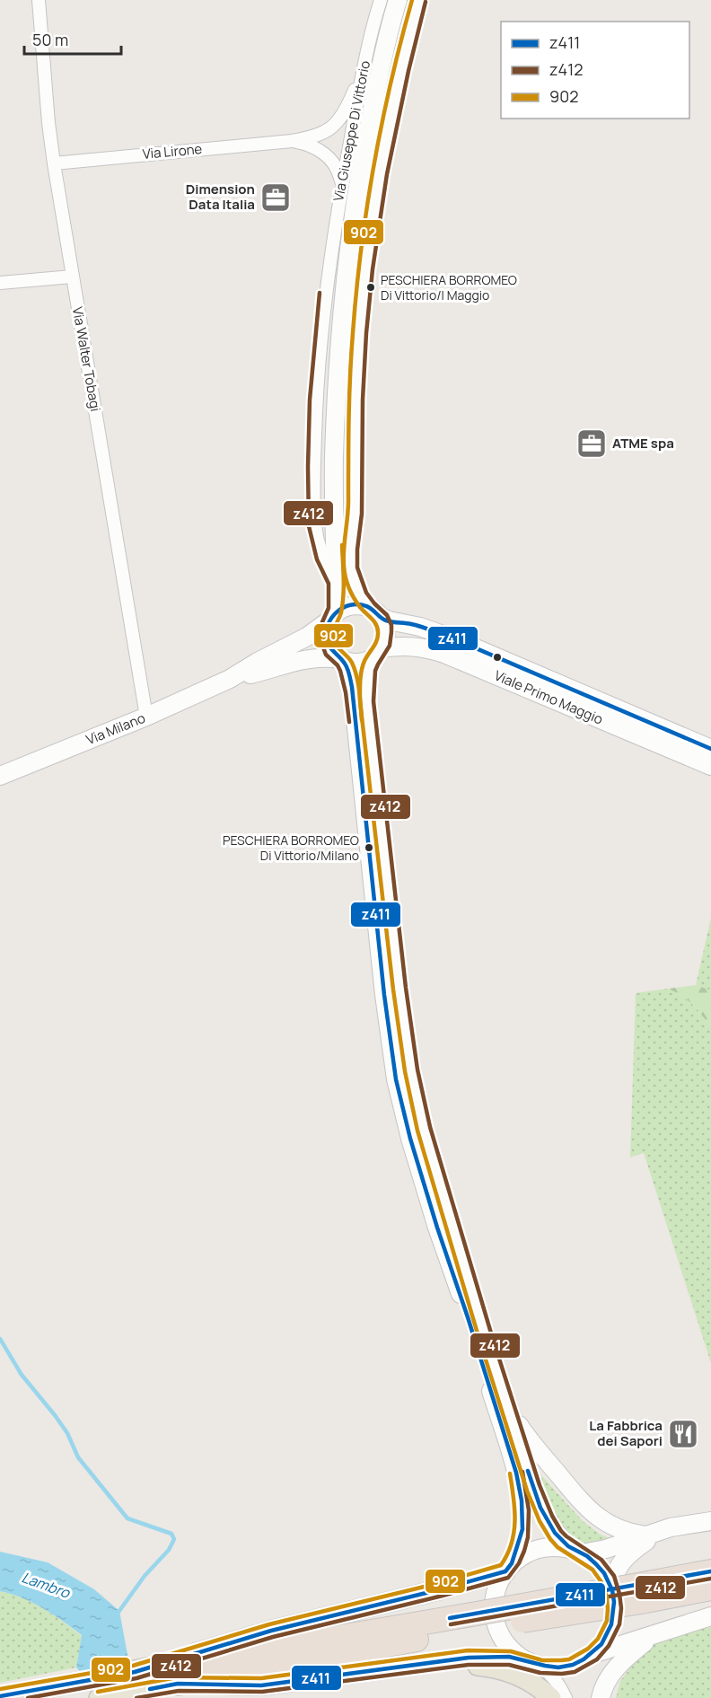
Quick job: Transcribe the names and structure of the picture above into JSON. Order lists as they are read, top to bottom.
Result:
{
  "streets": {
    "main road": ["Via Giuseppe Di Vittorio", "Viale Primo Maggio", "Via Milano"],
    "street": ["Via Lirone", "Via Walter Tobagi"]
  },
  "crossings": [
    ["Via Giuseppe Di Vittorio", "Via Lirone"],
    ["Via Giuseppe Di Vittorio", "Viale Primo Maggio"],
    ["Via Giuseppe Di Vittorio", "Via Milano"],
    ["Via Lirone", "Via Walter Tobagi"],
    ["Via Walter Tobagi", "Via Milano"],
    ["Viale Primo Maggio", "Via Milano"]
  ],
  "water": ["Lambro"],
  "places": {
    "office": ["Dimension Data Italia", "ATME spa"],
    "other": ["PESCHIERA BORROMEO Di Vittorio/I Maggio", "PESCHIERA BORROMEO Di Vittorio/Milano"],
    "restaurant": ["La Fabbrica dei Sapori"]
  },
  "lines": ["transit line 902", "transit line z412", "transit line z411"],
  "legend": ["z411", "z412", "902"],
  "scale_bar": "50 m"
}
